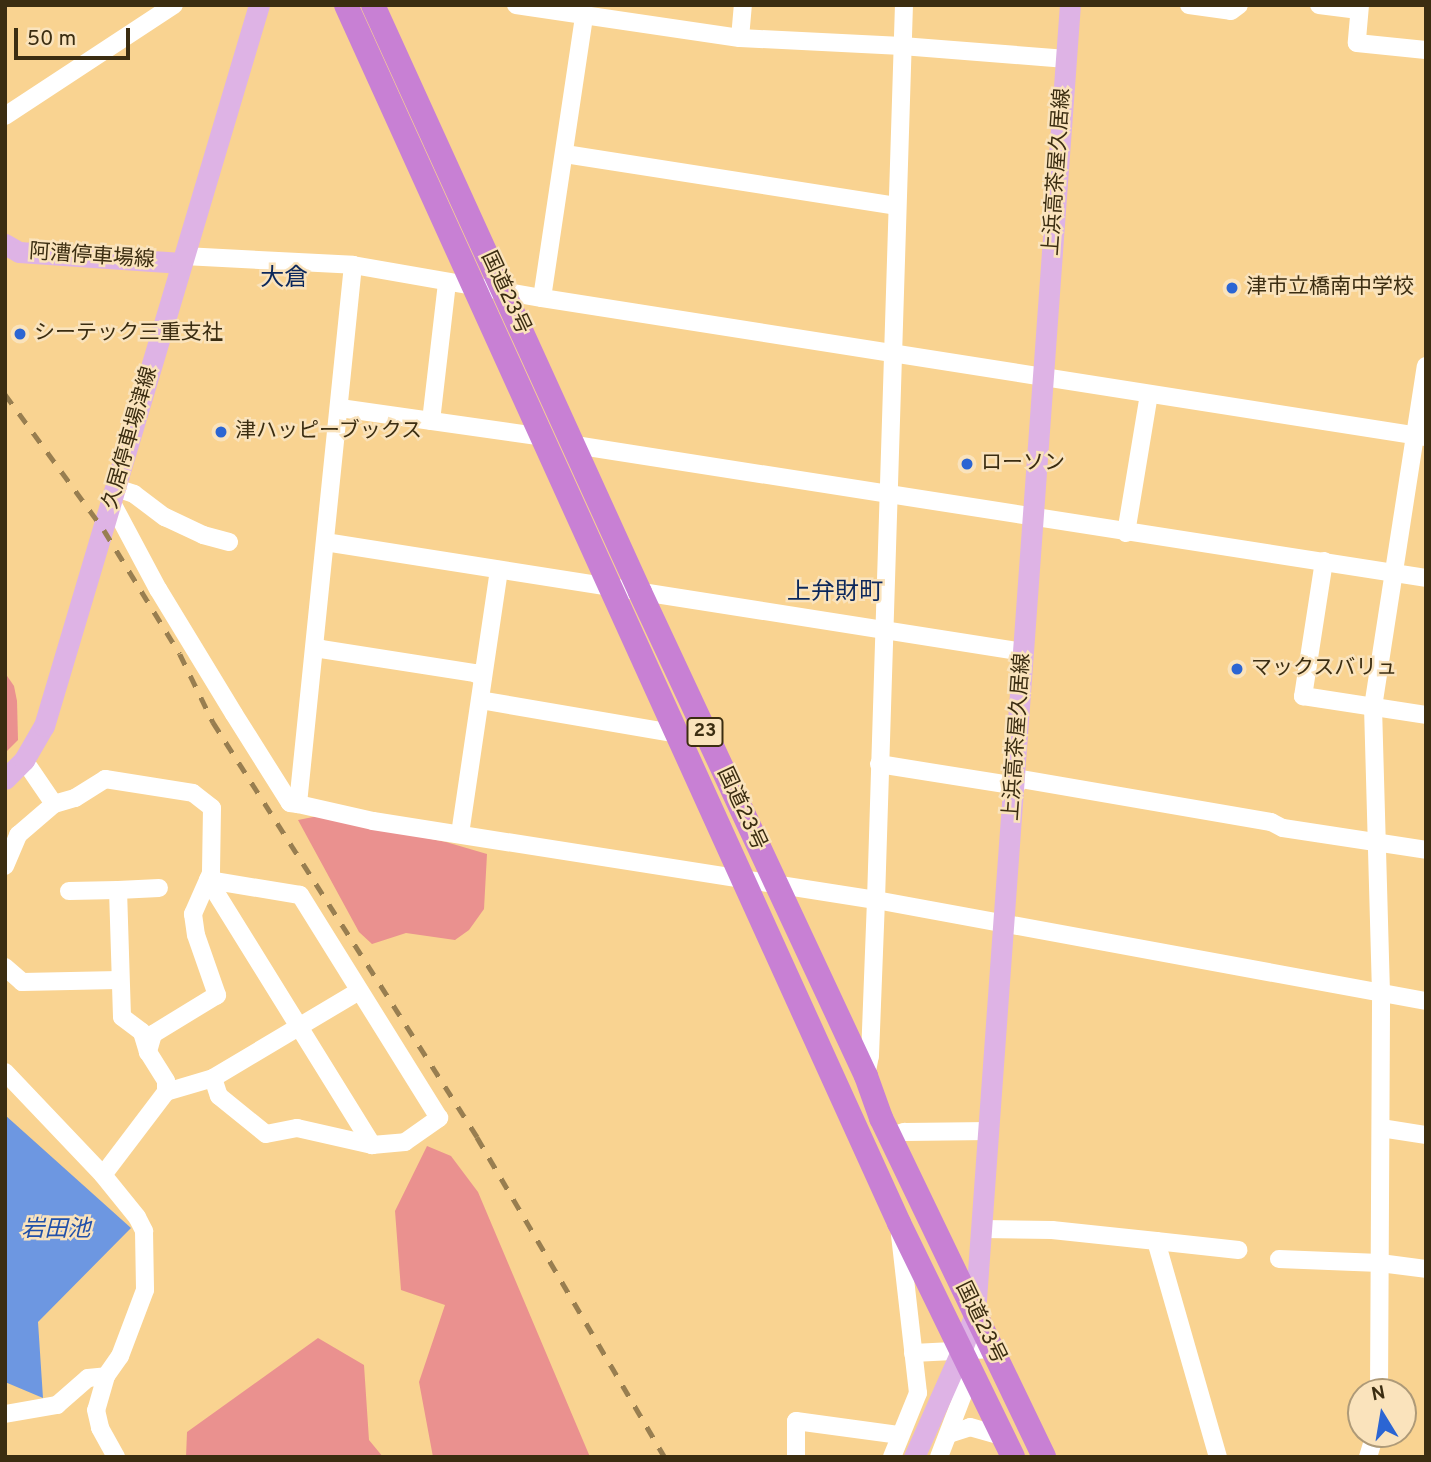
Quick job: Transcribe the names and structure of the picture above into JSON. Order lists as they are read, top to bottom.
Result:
{
  "streets": {
    "highway": ["国道23号", "23"],
    "main road": ["上浜高茶屋久居線", "阿漕停車場線", "久居停車場津線"]
  },
  "crossings": [
    ["上浜高茶屋久居線", "国道23号"],
    ["阿漕停車場線", "久居停車場津線"]
  ],
  "districts": ["大倉", "上弁財町"],
  "water": ["岩田池"],
  "places": [
    "津市立橋南中学校",
    "シーテック三重支社",
    "津ハッピーブックス",
    "ローソン",
    "マックスバリュ"
  ],
  "scale_bar": "50 m",
  "north": "top"
}
